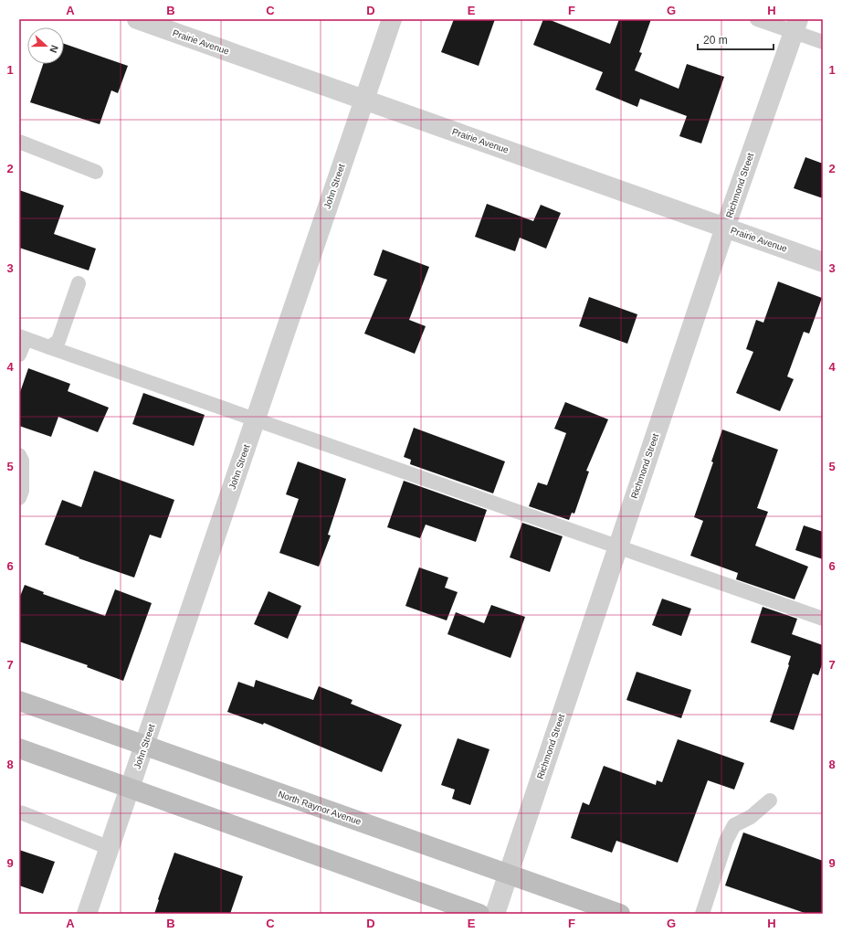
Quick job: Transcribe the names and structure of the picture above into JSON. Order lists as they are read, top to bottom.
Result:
{
  "streets": {
    "main road": ["North Raynor Avenue"],
    "street": ["Prairie Avenue", "Richmond Street", "John Street"]
  },
  "crossings": [
    ["Prairie Avenue", "Richmond Street"],
    ["Prairie Avenue", "John Street"],
    ["Richmond Street", "North Raynor Avenue"],
    ["John Street", "North Raynor Avenue"]
  ],
  "scale_bar": "20 m",
  "north": "right",
  "grid": {
    "columns": [
      "A",
      "B",
      "C",
      "D",
      "E",
      "F",
      "G",
      "H"
    ],
    "rows": [
      "1",
      "2",
      "3",
      "4",
      "5",
      "6",
      "7",
      "8",
      "9"
    ]
  }
}
